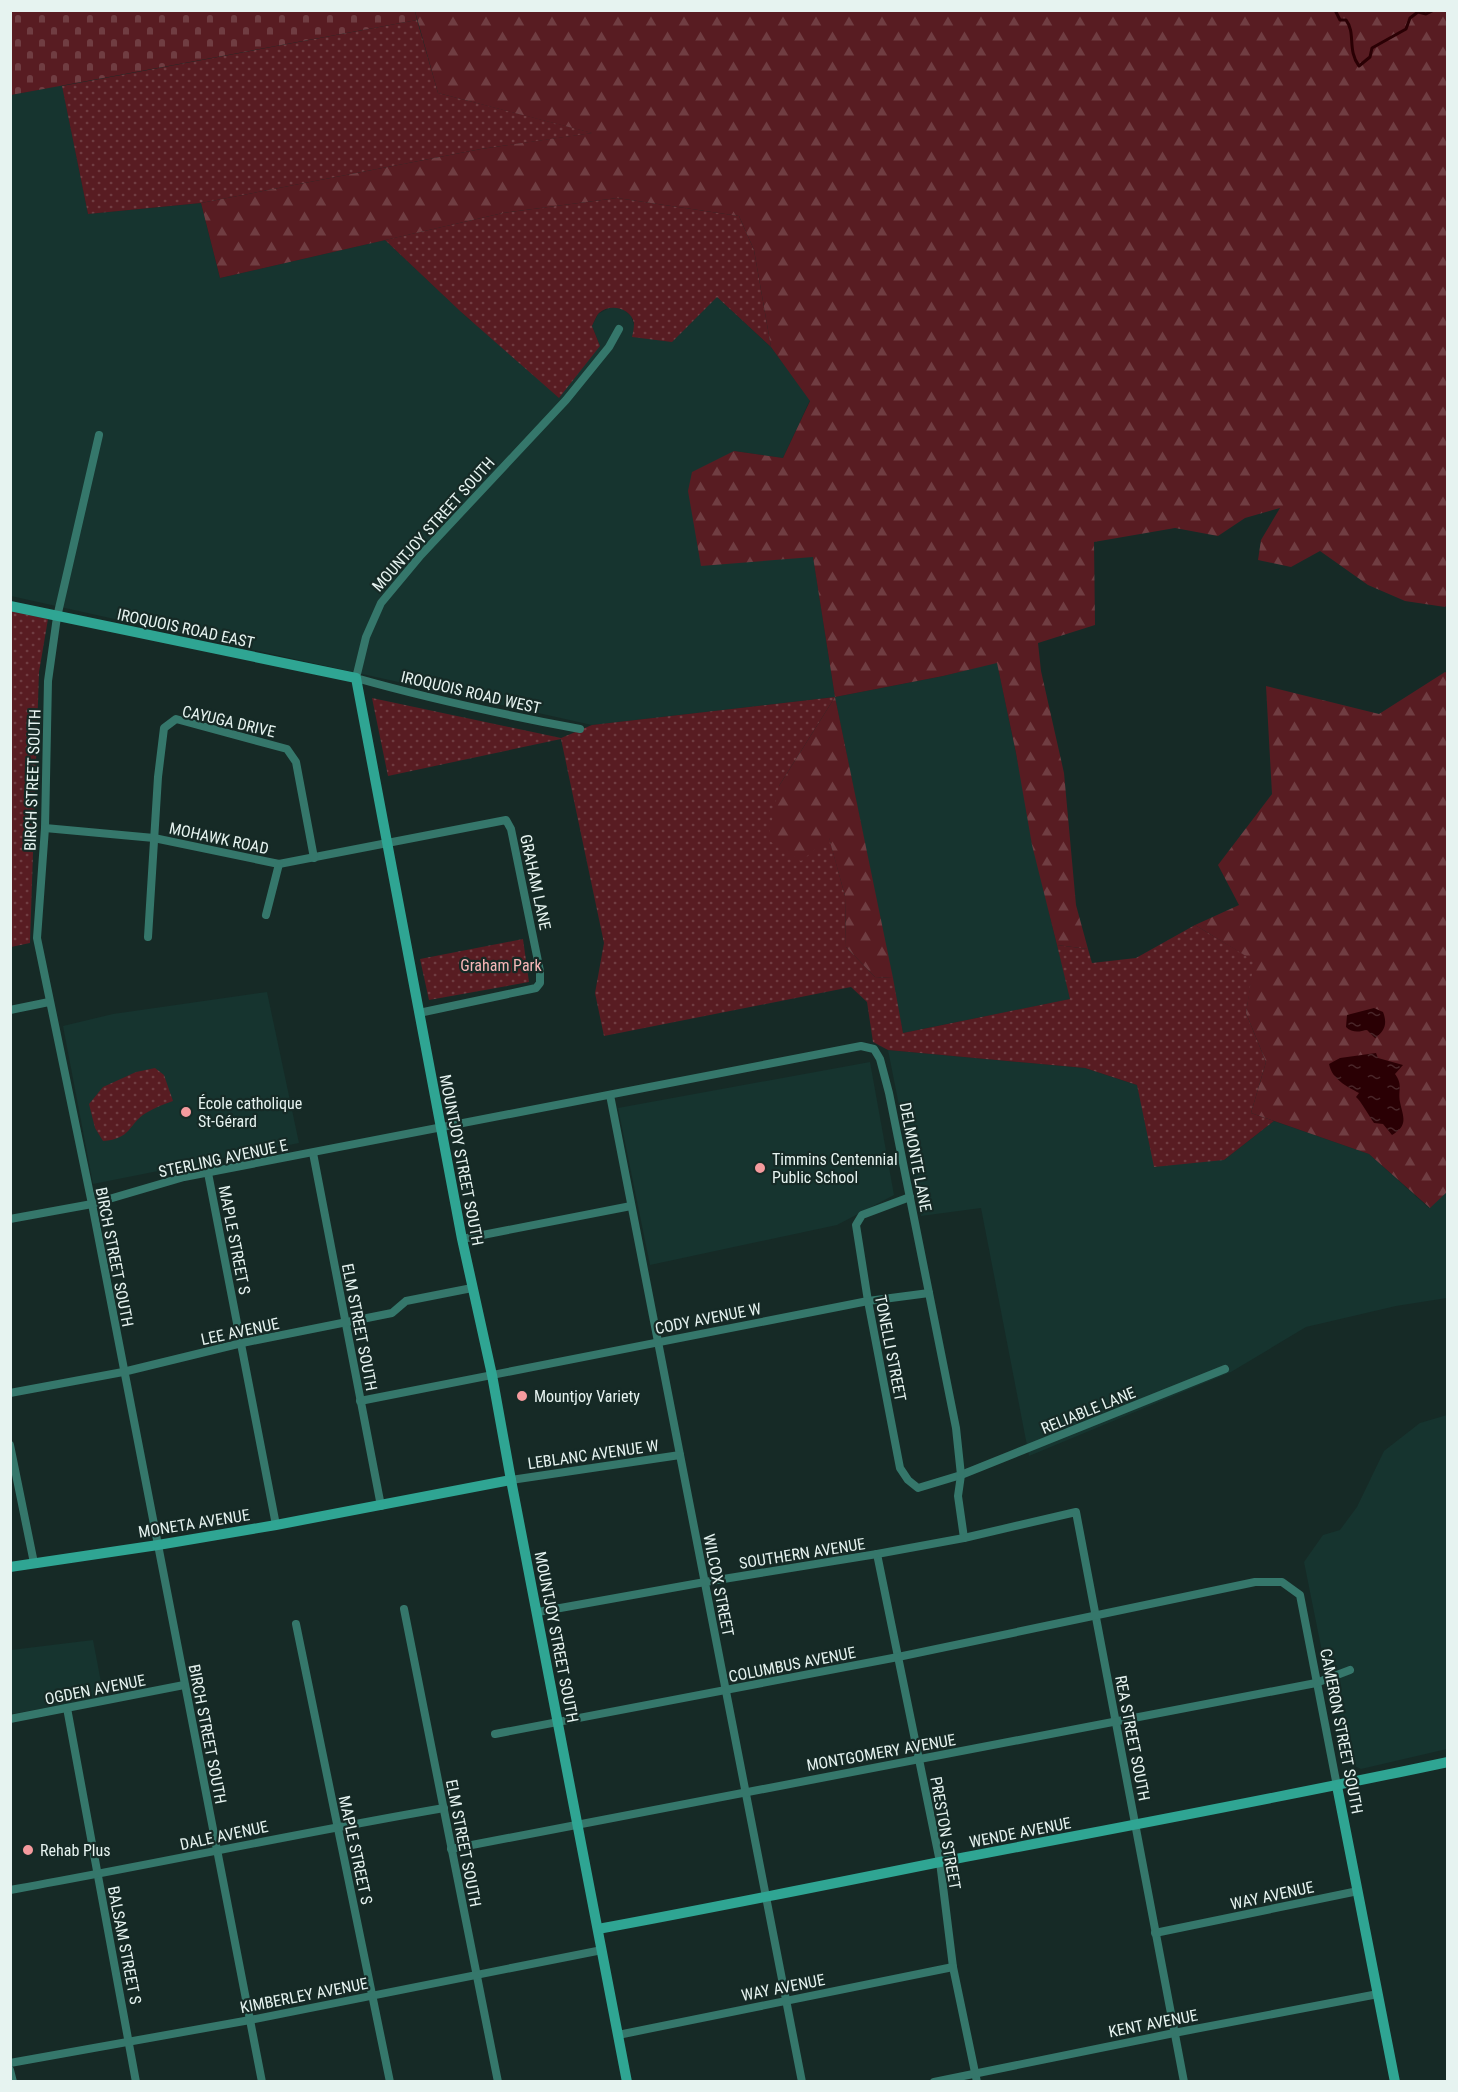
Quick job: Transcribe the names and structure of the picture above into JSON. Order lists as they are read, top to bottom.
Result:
{
  "streets": {
    "street": [
      "MOUNTJOY STREET SOUTH",
      "IROQUOIS ROAD EAST",
      "IROQUOIS ROAD WEST",
      "CAYUGA DRIVE",
      "BIRCH STREET SOUTH",
      "MOHAWK ROAD",
      "GRAHAM LANE",
      "DELMONTE LANE",
      "STERLING AVENUE E",
      "MAPLE STREET S",
      "CODY AVENUE W",
      "ELM STREET SOUTH",
      "LEE AVENUE",
      "TONELLI STREET",
      "RELIABLE LANE",
      "LEBLANC AVENUE W",
      "MONETA AVENUE",
      "SOUTHERN AVENUE",
      "WILCOX STREET",
      "COLUMBUS AVENUE",
      "OGDEN AVENUE",
      "CAMERON STREET SOUTH",
      "REA STREET SOUTH",
      "MONTGOMERY AVENUE",
      "WENDE AVENUE",
      "PRESTON STREET",
      "DALE AVENUE",
      "WAY AVENUE",
      "BALSAM STREET S",
      "KIMBERLEY AVENUE",
      "KENT AVENUE"
    ]
  },
  "crossings": [
    ["MOUNTJOY STREET SOUTH", "IROQUOIS ROAD EAST"],
    ["MOUNTJOY STREET SOUTH", "IROQUOIS ROAD WEST"],
    ["MOUNTJOY STREET SOUTH", "MOHAWK ROAD"],
    ["MOUNTJOY STREET SOUTH", "GRAHAM LANE"],
    ["MOUNTJOY STREET SOUTH", "STERLING AVENUE E"],
    ["MOUNTJOY STREET SOUTH", "CODY AVENUE W"],
    ["MOUNTJOY STREET SOUTH", "LEE AVENUE"],
    ["MOUNTJOY STREET SOUTH", "LEBLANC AVENUE W"],
    ["MOUNTJOY STREET SOUTH", "MONETA AVENUE"],
    ["MOUNTJOY STREET SOUTH", "SOUTHERN AVENUE"],
    ["MOUNTJOY STREET SOUTH", "COLUMBUS AVENUE"],
    ["MOUNTJOY STREET SOUTH", "MONTGOMERY AVENUE"],
    ["MOUNTJOY STREET SOUTH", "WENDE AVENUE"],
    ["MOUNTJOY STREET SOUTH", "WAY AVENUE"],
    ["MOUNTJOY STREET SOUTH", "KIMBERLEY AVENUE"],
    ["IROQUOIS ROAD EAST", "IROQUOIS ROAD WEST"],
    ["IROQUOIS ROAD EAST", "BIRCH STREET SOUTH"],
    ["CAYUGA DRIVE", "MOHAWK ROAD"],
    ["BIRCH STREET SOUTH", "MOHAWK ROAD"],
    ["BIRCH STREET SOUTH", "STERLING AVENUE E"],
    ["BIRCH STREET SOUTH", "LEE AVENUE"],
    ["BIRCH STREET SOUTH", "MONETA AVENUE"],
    ["BIRCH STREET SOUTH", "OGDEN AVENUE"],
    ["BIRCH STREET SOUTH", "DALE AVENUE"],
    ["BIRCH STREET SOUTH", "KIMBERLEY AVENUE"],
    ["MOHAWK ROAD", "GRAHAM LANE"],
    ["DELMONTE LANE", "STERLING AVENUE E"],
    ["DELMONTE LANE", "CODY AVENUE W"],
    ["DELMONTE LANE", "TONELLI STREET"],
    ["DELMONTE LANE", "RELIABLE LANE"],
    ["DELMONTE LANE", "SOUTHERN AVENUE"],
    ["DELMONTE LANE", "WILCOX STREET"],
    ["DELMONTE LANE", "REA STREET SOUTH"],
    ["STERLING AVENUE E", "MAPLE STREET S"],
    ["STERLING AVENUE E", "ELM STREET SOUTH"],
    ["STERLING AVENUE E", "WILCOX STREET"],
    ["MAPLE STREET S", "LEE AVENUE"],
    ["MAPLE STREET S", "MONETA AVENUE"],
    ["MAPLE STREET S", "DALE AVENUE"],
    ["MAPLE STREET S", "KIMBERLEY AVENUE"],
    ["CODY AVENUE W", "ELM STREET SOUTH"],
    ["CODY AVENUE W", "TONELLI STREET"],
    ["CODY AVENUE W", "WILCOX STREET"],
    ["ELM STREET SOUTH", "LEE AVENUE"],
    ["ELM STREET SOUTH", "MONETA AVENUE"],
    ["ELM STREET SOUTH", "MONTGOMERY AVENUE"],
    ["ELM STREET SOUTH", "DALE AVENUE"],
    ["ELM STREET SOUTH", "KIMBERLEY AVENUE"],
    ["TONELLI STREET", "RELIABLE LANE"],
    ["LEBLANC AVENUE W", "MONETA AVENUE"],
    ["LEBLANC AVENUE W", "WILCOX STREET"],
    ["SOUTHERN AVENUE", "WILCOX STREET"],
    ["SOUTHERN AVENUE", "REA STREET SOUTH"],
    ["SOUTHERN AVENUE", "PRESTON STREET"],
    ["WILCOX STREET", "COLUMBUS AVENUE"],
    ["WILCOX STREET", "MONTGOMERY AVENUE"],
    ["WILCOX STREET", "WENDE AVENUE"],
    ["WILCOX STREET", "WAY AVENUE"],
    ["COLUMBUS AVENUE", "CAMERON STREET SOUTH"],
    ["COLUMBUS AVENUE", "REA STREET SOUTH"],
    ["COLUMBUS AVENUE", "PRESTON STREET"],
    ["OGDEN AVENUE", "BALSAM STREET S"],
    ["CAMERON STREET SOUTH", "REA STREET SOUTH"],
    ["CAMERON STREET SOUTH", "MONTGOMERY AVENUE"],
    ["CAMERON STREET SOUTH", "WENDE AVENUE"],
    ["CAMERON STREET SOUTH", "WAY AVENUE"],
    ["CAMERON STREET SOUTH", "KENT AVENUE"],
    ["REA STREET SOUTH", "MONTGOMERY AVENUE"],
    ["REA STREET SOUTH", "WENDE AVENUE"],
    ["REA STREET SOUTH", "WAY AVENUE"],
    ["REA STREET SOUTH", "KENT AVENUE"],
    ["MONTGOMERY AVENUE", "PRESTON STREET"],
    ["WENDE AVENUE", "PRESTON STREET"],
    ["PRESTON STREET", "WAY AVENUE"],
    ["PRESTON STREET", "KENT AVENUE"],
    ["DALE AVENUE", "BALSAM STREET S"],
    ["BALSAM STREET S", "KIMBERLEY AVENUE"]
  ],
  "parks": ["Graham Park"],
  "places": [
    "École catholique St-Gérard",
    "Timmins Centennial Public School",
    "Mountjoy Variety",
    "Rehab Plus"
  ]
}
